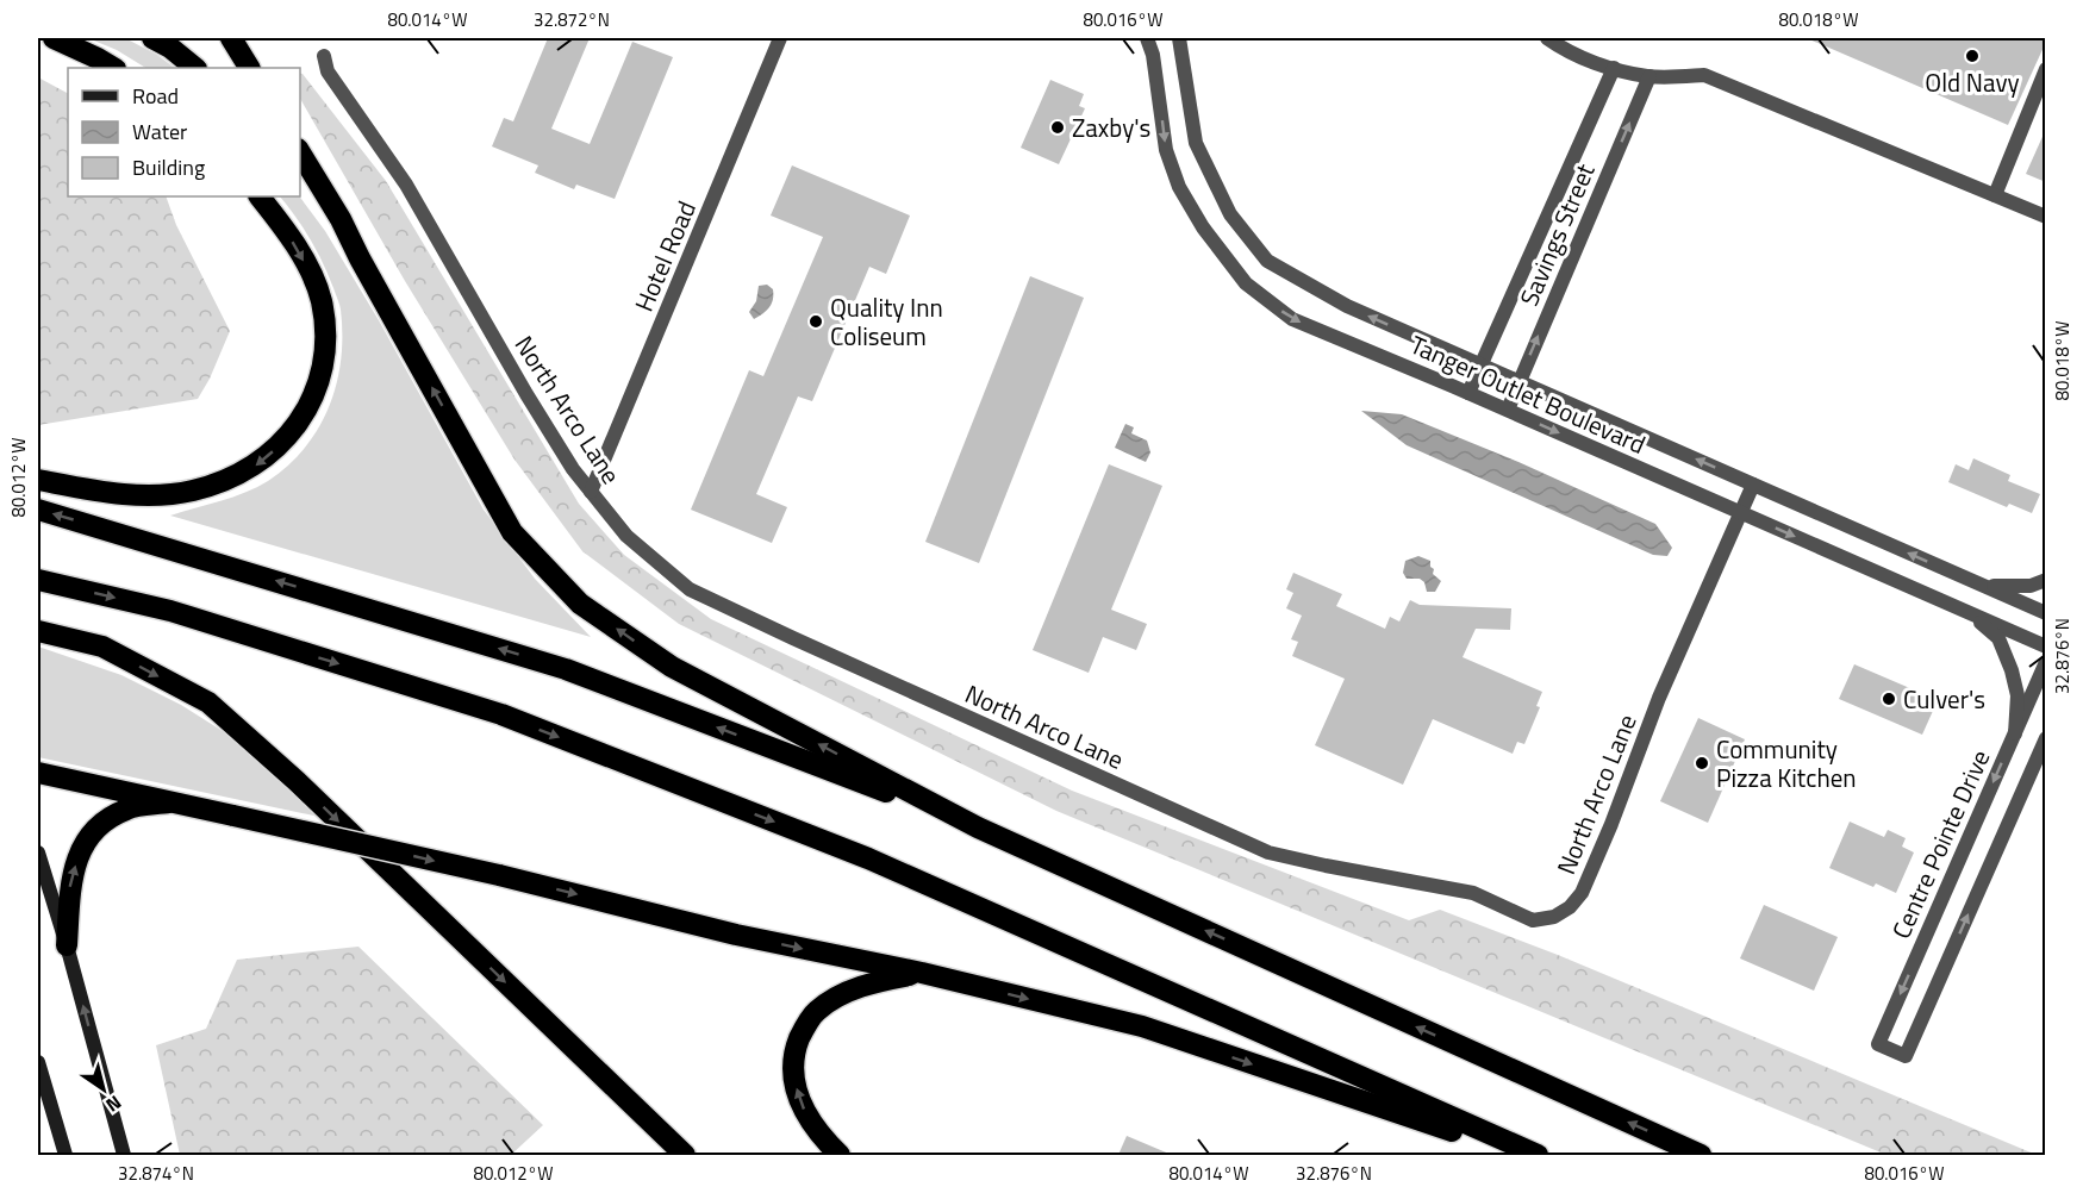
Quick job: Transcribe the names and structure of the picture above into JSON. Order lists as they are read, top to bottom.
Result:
{
  "streets": {
    "street": [
      "Savings Street",
      "Hotel Road",
      "Tanger Outlet Boulevard",
      "North Arco Lane",
      "Centre Pointe Drive"
    ]
  },
  "crossings": [
    ["Savings Street", "Tanger Outlet Boulevard"],
    ["Hotel Road", "North Arco Lane"],
    ["Tanger Outlet Boulevard", "North Arco Lane"]
  ],
  "places": [
    "Old Navy",
    "Zaxby's",
    "Quality Inn Coliseum",
    "Culver's",
    "Community Pizza Kitchen"
  ],
  "legend": ["Road", "Water", "Building"],
  "north": "bottom right",
  "coordinates": [
    "80.014°W",
    "32.872°N",
    "80.016°W",
    "80.018°W",
    "80.012°W",
    "32.876°N",
    "32.874°N"
  ]
}
